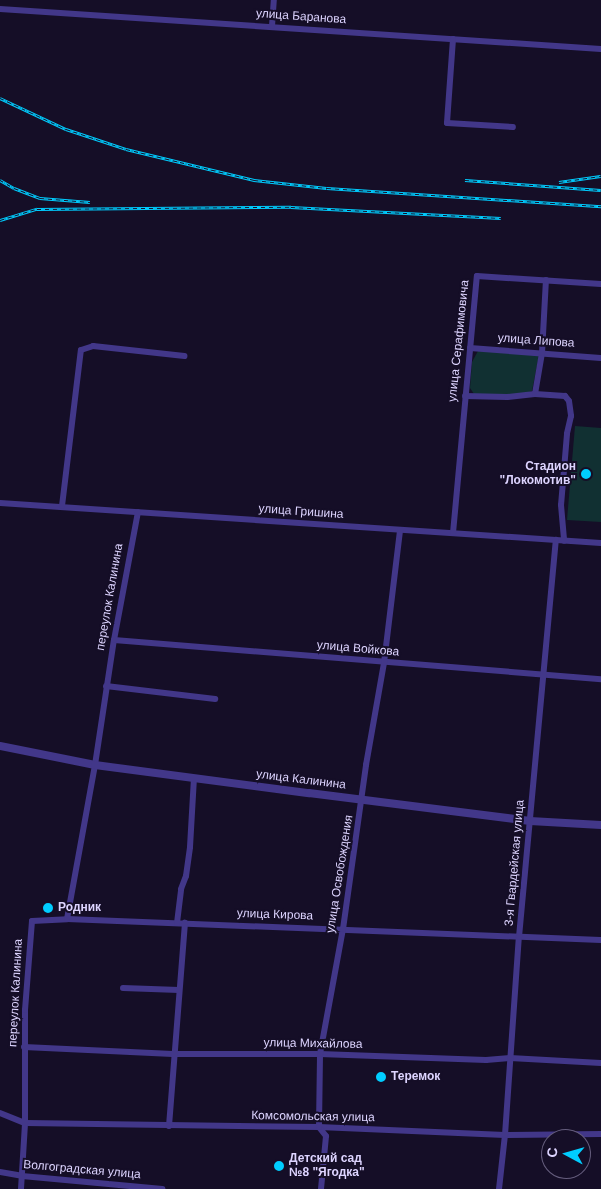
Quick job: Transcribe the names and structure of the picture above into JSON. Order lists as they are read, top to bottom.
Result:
{
  "streets": {
    "street": [
      "улица Баранова",
      "улица Серафимовича",
      "улица Липова",
      "улица Гришина",
      "переулок Калинина",
      "улица Войкова",
      "улица Калинина",
      "3-я Гвардейская улица",
      "улица Освобождения",
      "улица Кирова",
      "улица Михайлова",
      "Комсомольская улица",
      "Волгоградская улица"
    ]
  },
  "crossings": [
    ["улица Серафимовича", "улица Липова"],
    ["улица Серафимовича", "улица Гришина"],
    ["улица Гришина", "переулок Калинина"],
    ["улица Гришина", "3-я Гвардейская улица"],
    ["улица Гришина", "улица Освобождения"],
    ["переулок Калинина", "улица Войкова"],
    ["переулок Калинина", "улица Калинина"],
    ["переулок Калинина", "улица Кирова"],
    ["переулок Калинина", "улица Михайлова"],
    ["переулок Калинина", "Комсомольская улица"],
    ["переулок Калинина", "Волгоградская улица"],
    ["улица Войкова", "3-я Гвардейская улица"],
    ["улица Войкова", "улица Освобождения"],
    ["улица Калинина", "3-я Гвардейская улица"],
    ["улица Калинина", "улица Освобождения"],
    ["3-я Гвардейская улица", "улица Кирова"],
    ["3-я Гвардейская улица", "улица Михайлова"],
    ["3-я Гвардейская улица", "Комсомольская улица"],
    ["улица Освобождения", "улица Кирова"],
    ["улица Освобождения", "улица Михайлова"],
    ["улица Освобождения", "Комсомольская улица"]
  ],
  "places": [
    "Стадион \"Локомотив\"",
    "Родник",
    "Теремок",
    "Детский сад №8 \"Ягодка\""
  ],
  "north": "left"
}
